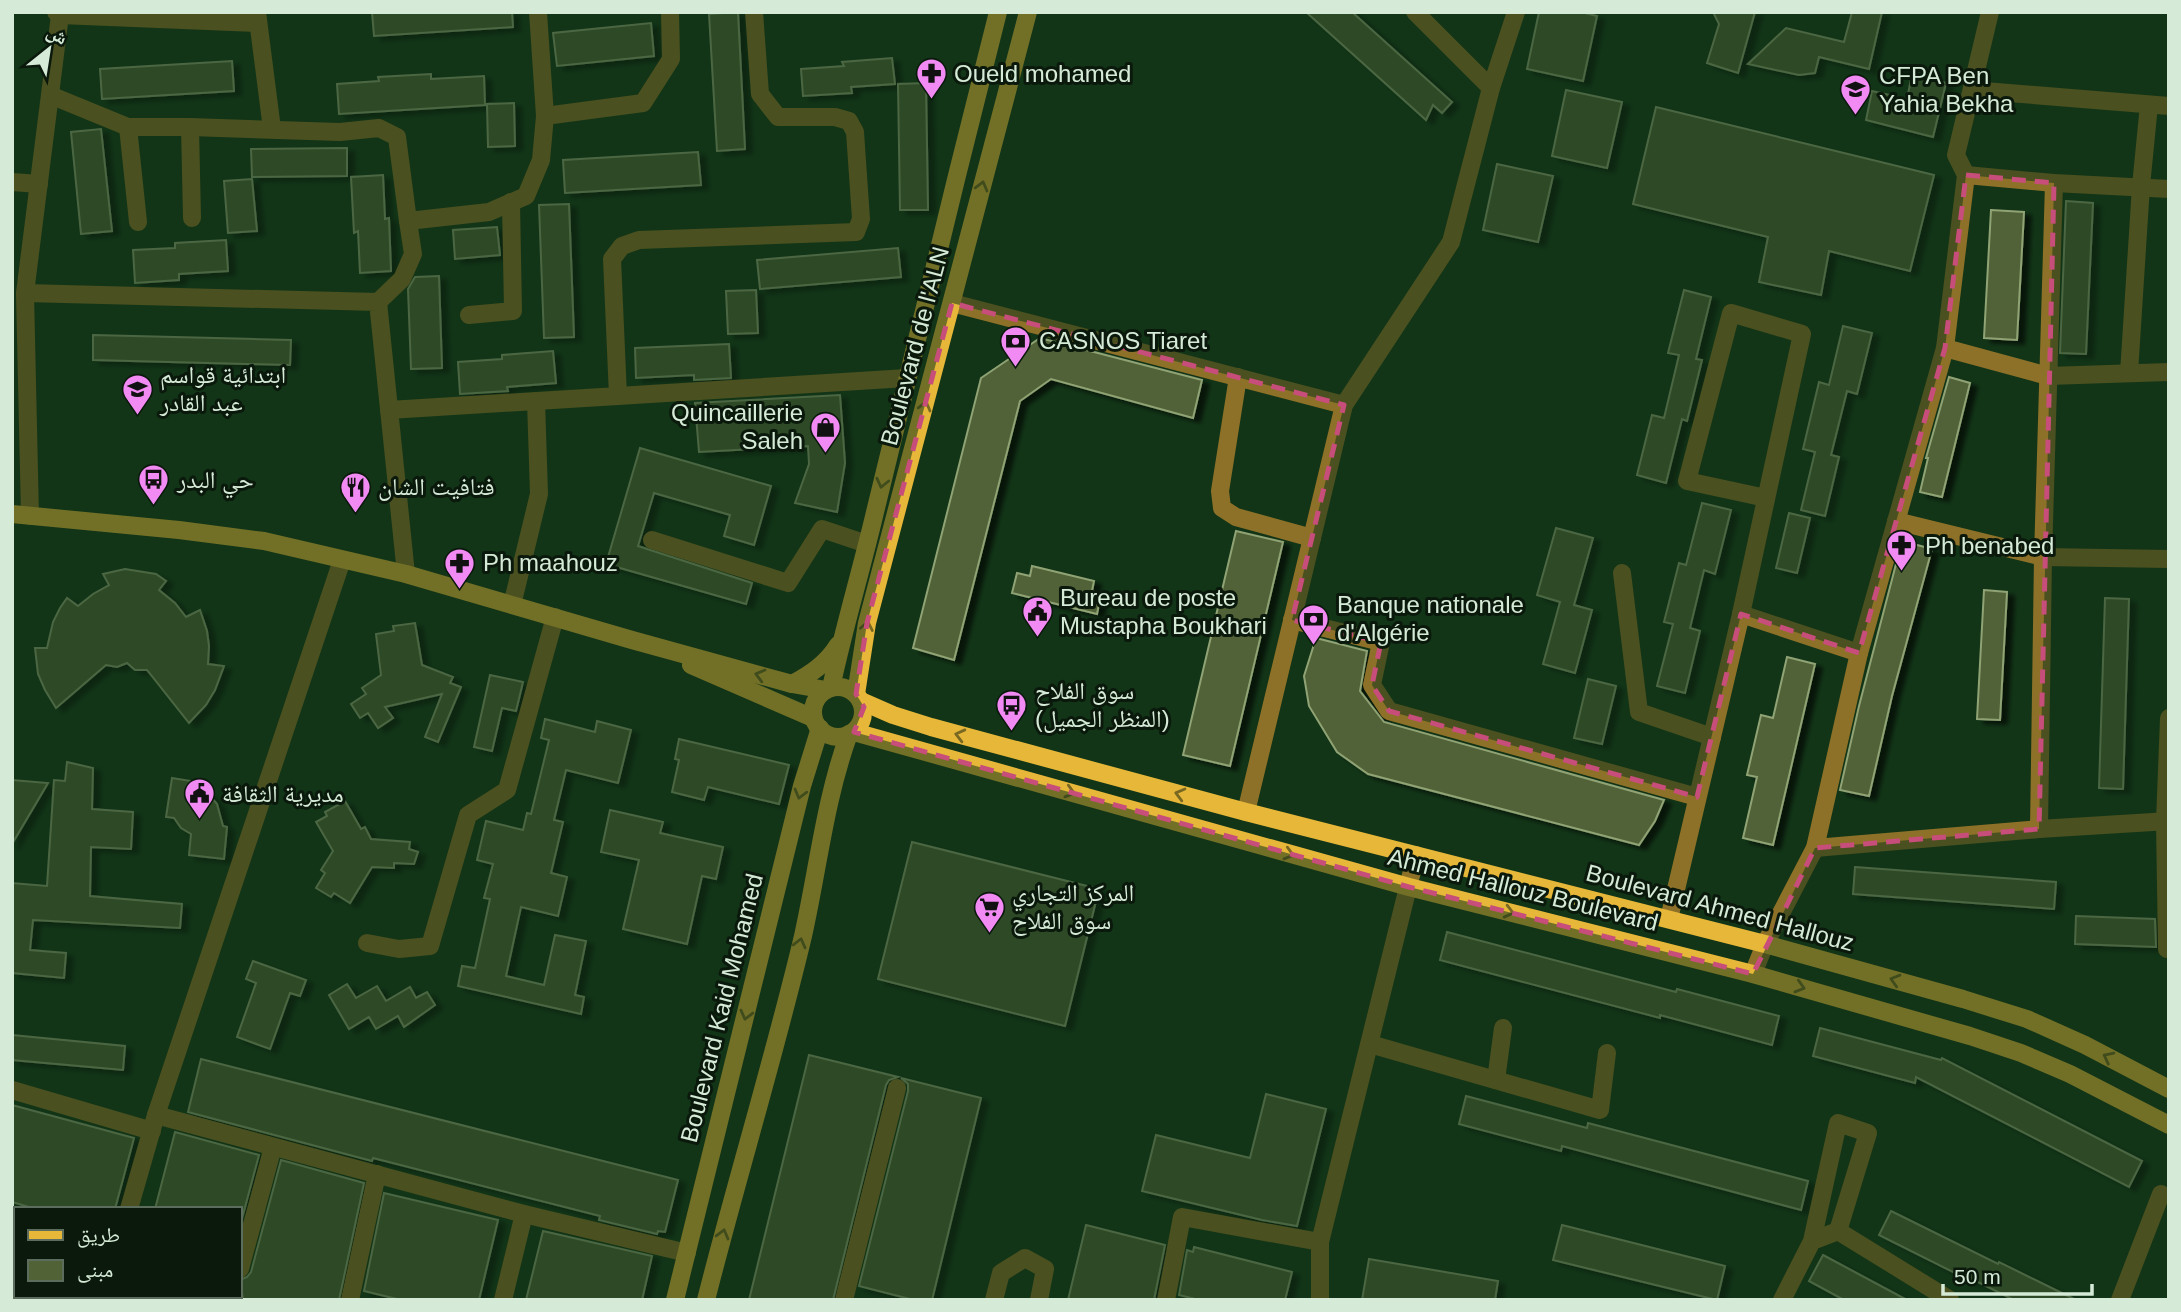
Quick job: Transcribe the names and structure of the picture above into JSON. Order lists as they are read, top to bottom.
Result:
{
  "streets": {
    "main road": [
      "Boulevard de l'ALN",
      "Ahmed Hallouz Boulevard",
      "Boulevard Ahmed Hallouz",
      "Boulevard Kaid Mohamed"
    ]
  },
  "crossings": [
    ["Boulevard de l'ALN", "Ahmed Hallouz Boulevard"],
    ["Boulevard de l'ALN", "Boulevard Kaid Mohamed"],
    ["Ahmed Hallouz Boulevard", "Boulevard Kaid Mohamed"]
  ],
  "one_way": ["Ahmed Hallouz Boulevard", "Boulevard Ahmed Hallouz"],
  "places": {
    "pharmacy": ["Oueld mohamed", "Ph benabed", "Ph maahouz"],
    "school or university": ["CFPA Ben Yahia Bekha", "ابتدائية قواسم عبد القادر"],
    "bank": ["CASNOS Tiaret", "Banque nationale d'Algérie"],
    "shop": ["Quincaillerie Saleh"],
    "bus stop": ["حي البدر", "سوق الفلاح (المنظر الجميل)"],
    "restaurant": ["فتافيت الشان"],
    "public building": ["Bureau de poste Mustapha Boukhari", "مديرية الثقافة"],
    "supermarket": ["المركز التجاري سوق الفلاح"]
  },
  "legend": ["طريق", "مبنى"],
  "scale_bar": "50 m",
  "north": "top right"
}
